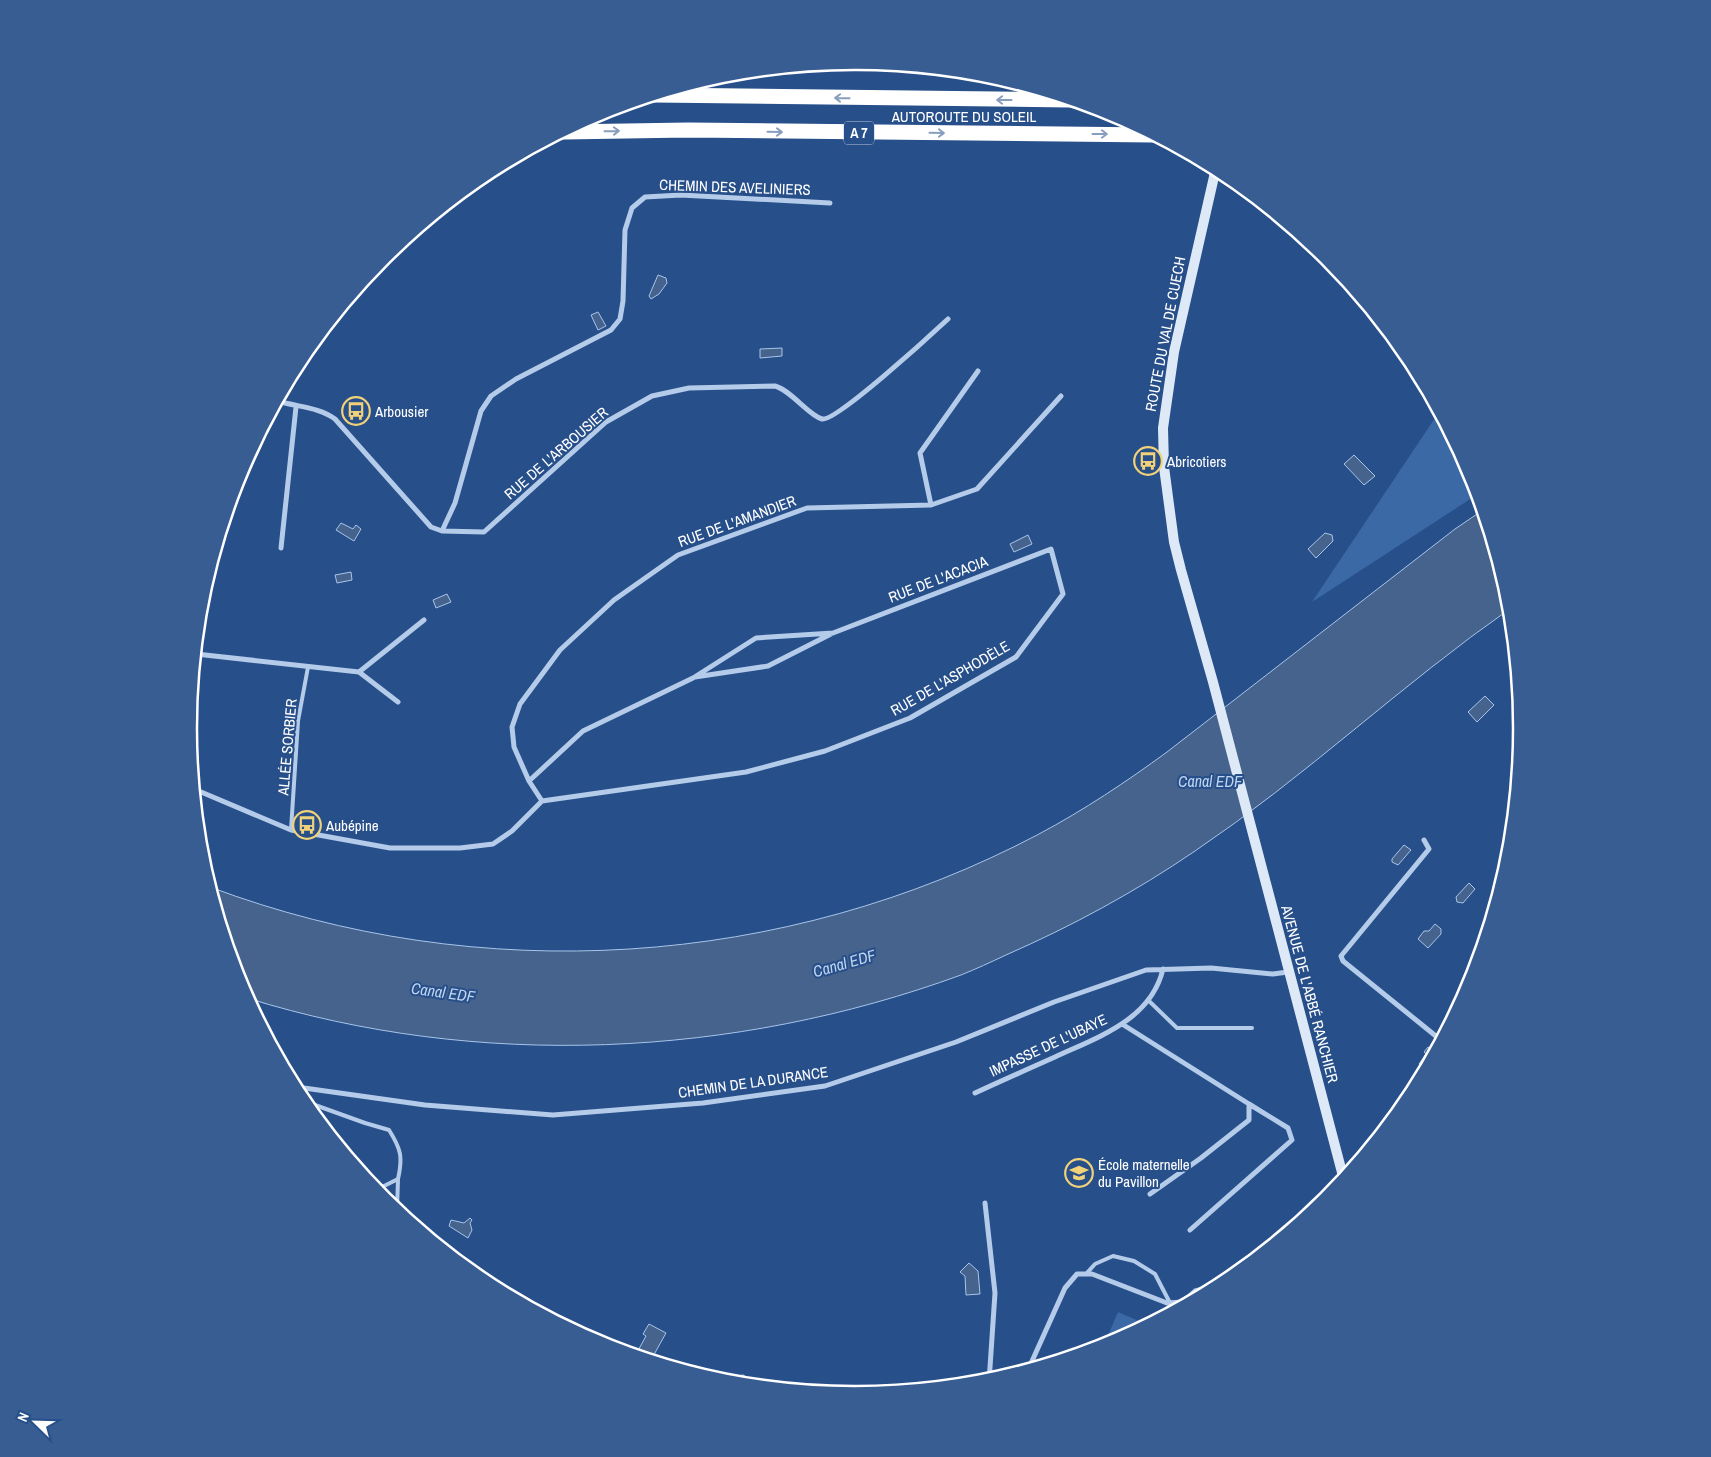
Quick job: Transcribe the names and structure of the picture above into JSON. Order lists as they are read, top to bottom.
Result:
{
  "streets": {
    "highway": ["AUTOROUTE DU SOLEIL", "A 7"],
    "street": [
      "CHEMIN DES AVELINIERS",
      "ROUTE DU VAL DE CUECH",
      "RUE DE L'ARBOUSIER",
      "RUE DE L'AMANDIER",
      "RUE DE L'ACACIA",
      "RUE DE L'ASPHODÈLE",
      "AVENUE DE L'ABBÉ RANCHIER",
      "IMPASSE DE L'UBAYE",
      "CHEMIN DE LA DURANCE"
    ],
    "lane": ["ALLÉE SORBIER"]
  },
  "crossings": [
    ["CHEMIN DES AVELINIERS", "RUE DE L'ARBOUSIER"],
    ["ROUTE DU VAL DE CUECH", "AVENUE DE L'ABBÉ RANCHIER"],
    ["RUE DE L'AMANDIER", "RUE DE L'ACACIA"],
    ["RUE DE L'AMANDIER", "RUE DE L'ASPHODÈLE"],
    ["RUE DE L'ACACIA", "RUE DE L'ASPHODÈLE"],
    ["AVENUE DE L'ABBÉ RANCHIER", "CHEMIN DE LA DURANCE"],
    ["IMPASSE DE L'UBAYE", "CHEMIN DE LA DURANCE"]
  ],
  "water": ["Canal EDF"],
  "places": {
    "bus stop": ["Arbousier", "Abricotiers", "Aubépine"],
    "school or university": ["École maternelle du Pavillon"]
  },
  "north": "top left"
}
